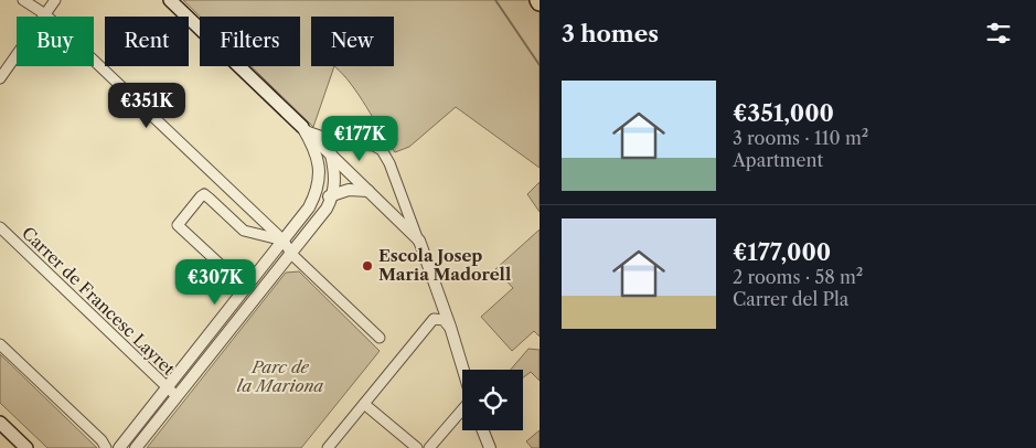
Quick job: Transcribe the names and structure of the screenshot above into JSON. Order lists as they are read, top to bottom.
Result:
{
  "streets": {
    "street": ["Carrer de Francesc Layret"]
  },
  "parks": ["Parc de la Mariona"],
  "places": ["Escola Josep Maria Madorell"],
  "page": {
    "heading": "3 homes",
    "chip": [
      "Buy",
      "Rent",
      "Filters",
      "New"
    ],
    "list": [
      {
        "name": "€351,000",
        "note": "3 rooms · 110 m² · Apartment"
      },
      {
        "name": "€177,000",
        "note": "2 rooms · 58 m² · Carrer del Pla"
      }
    ],
    "price": ["€351K", "€177K", "€307K"]
  }
}
